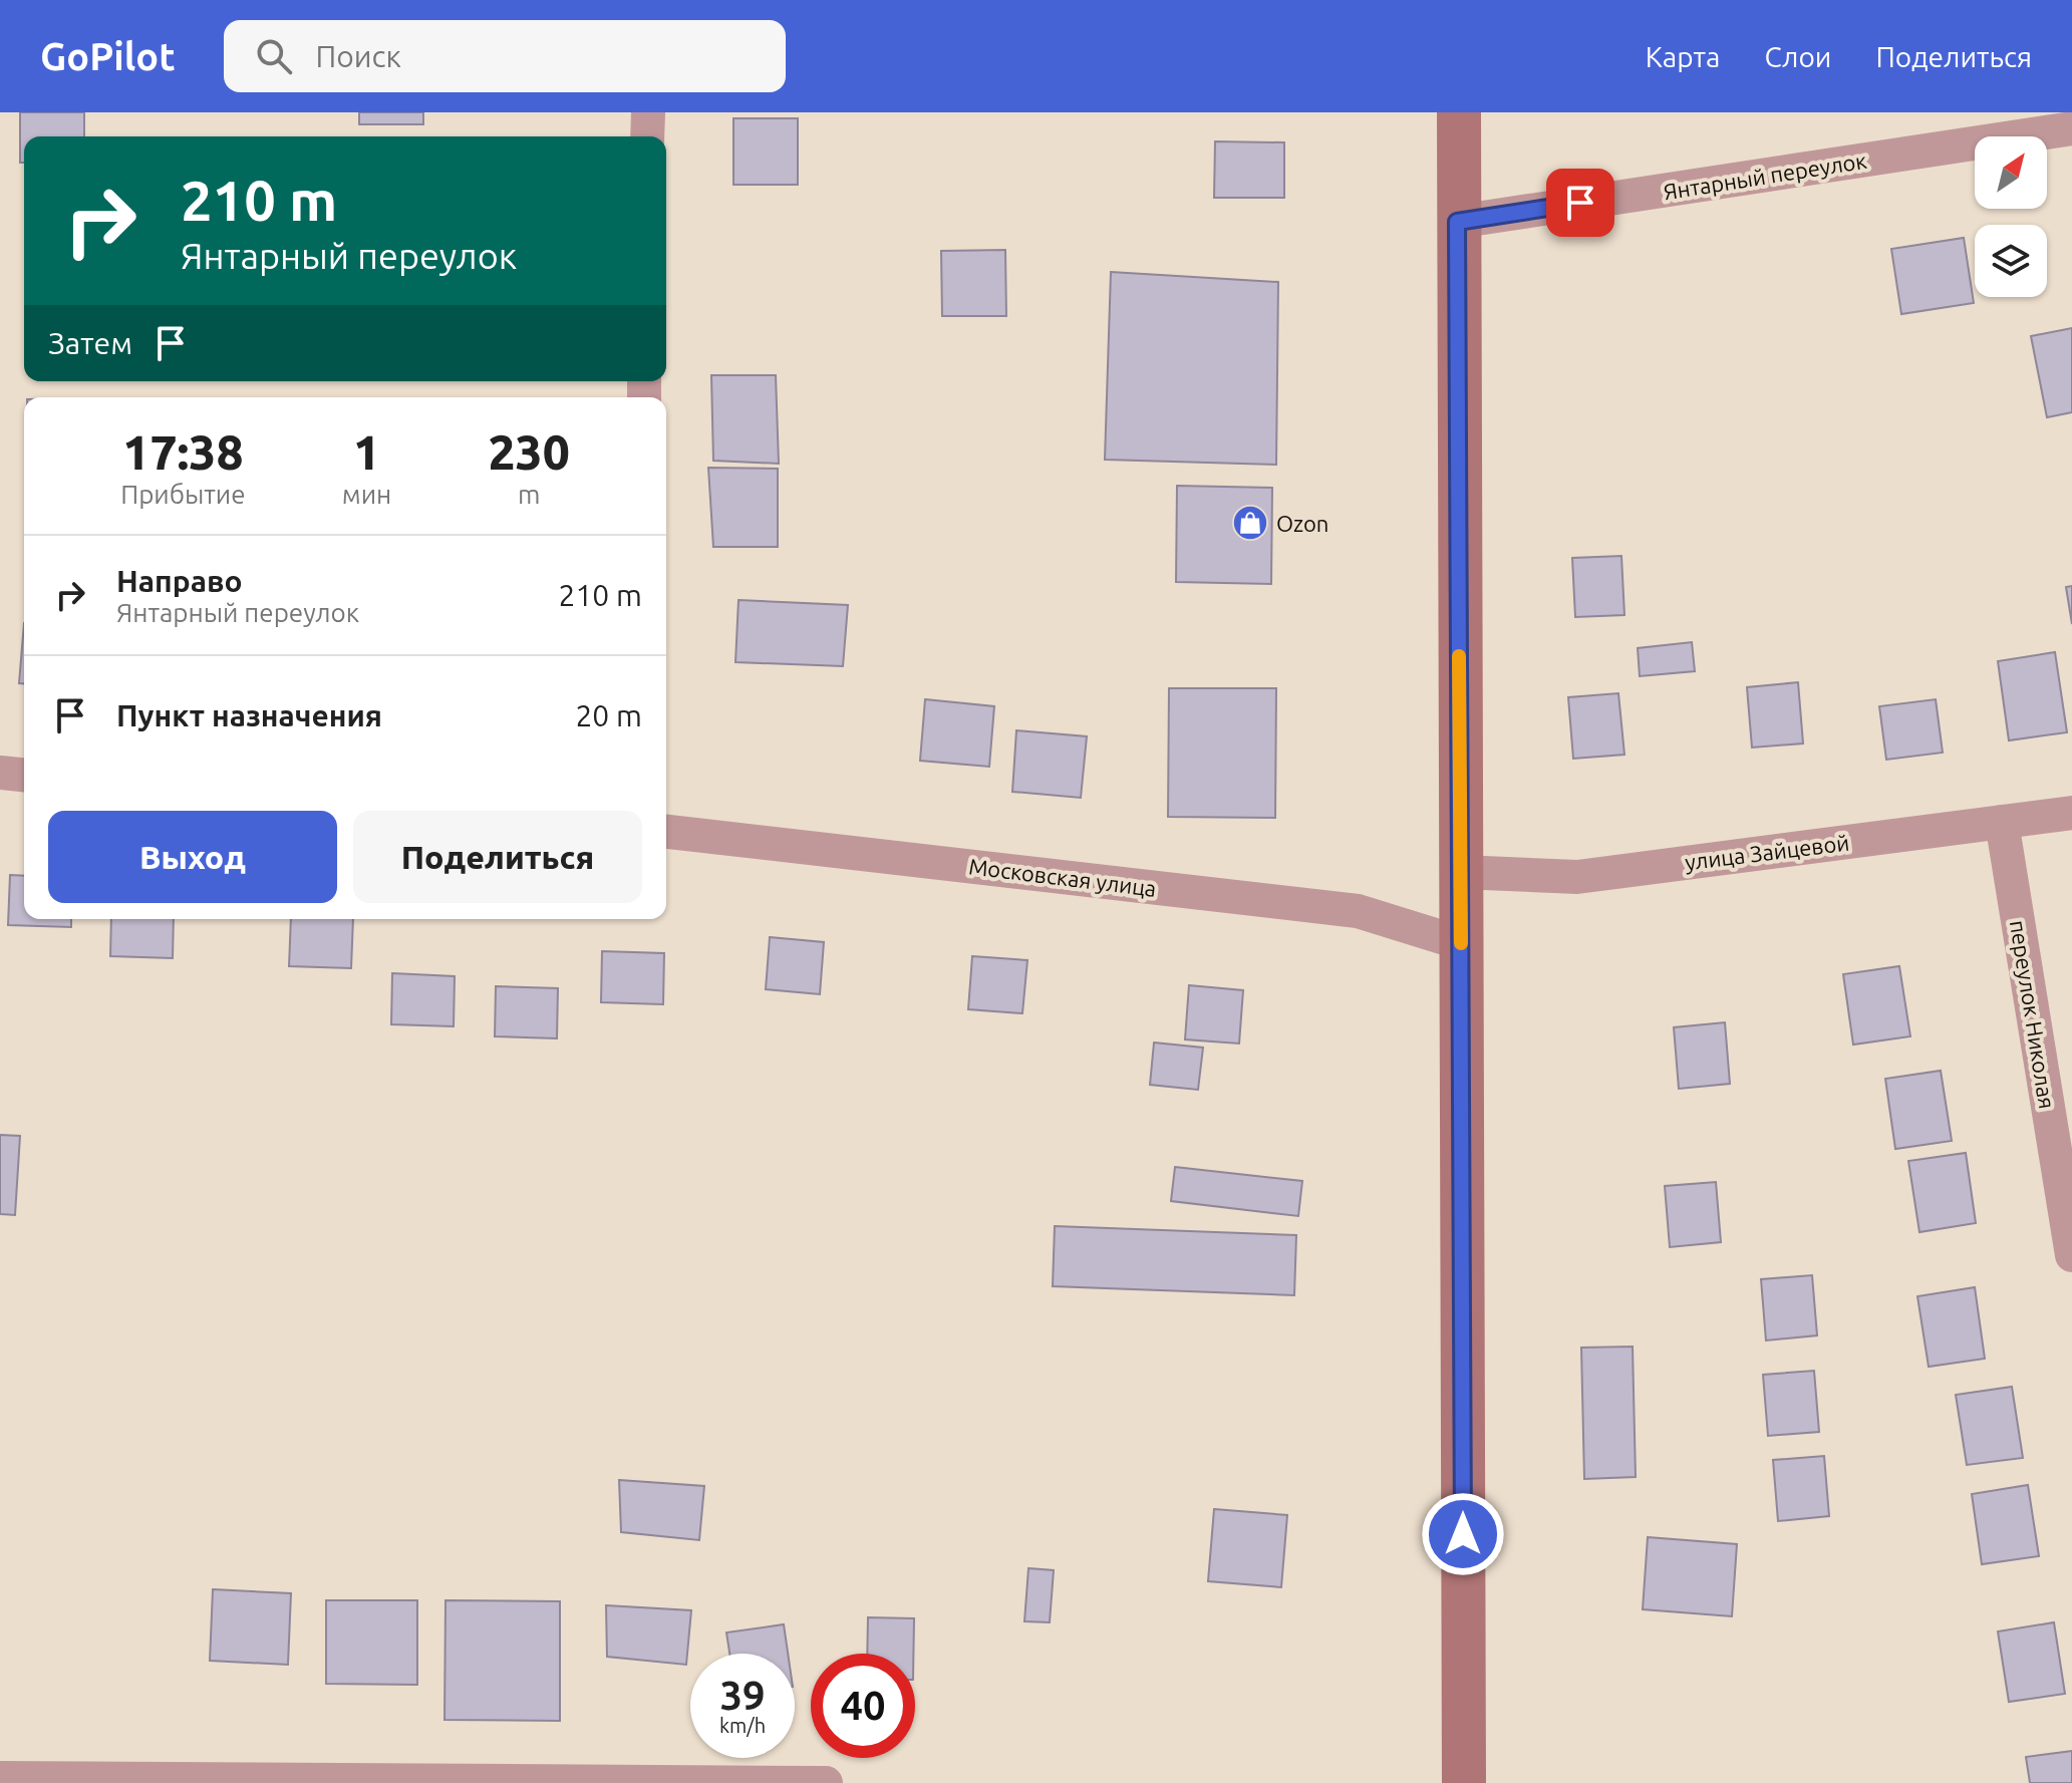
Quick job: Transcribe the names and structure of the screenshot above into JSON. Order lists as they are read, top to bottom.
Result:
{
  "streets": {
    "street": [
      "Янтарный переулок",
      "улица Зайцевой",
      "Московская улица",
      "переулок Николая"
    ]
  },
  "crossings": [
    ["улица Зайцевой", "переулок Николая"]
  ],
  "places": {
    "shop": ["Ozon"]
  },
  "north": "top right",
  "page": {
    "header": "GoPilot",
    "search": "Поиск",
    "nav": ["Карта", "Слои", "Поделиться"],
    "turn": ["210 m", "Янтарный переулок"],
    "then": "Затем",
    "eta": [
      "17:38",
      "Прибытие",
      "1",
      "мин",
      "230",
      "m"
    ],
    "list": [
      {
        "name": "Направо",
        "note": "Янтарный переулок",
        "value": "210 m"
      },
      {
        "name": "Пункт назначения",
        "value": "20 m"
      }
    ],
    "buttons": ["Выход", "Поделиться"],
    "speed": "39 km/h",
    "limit": "40"
  }
}
